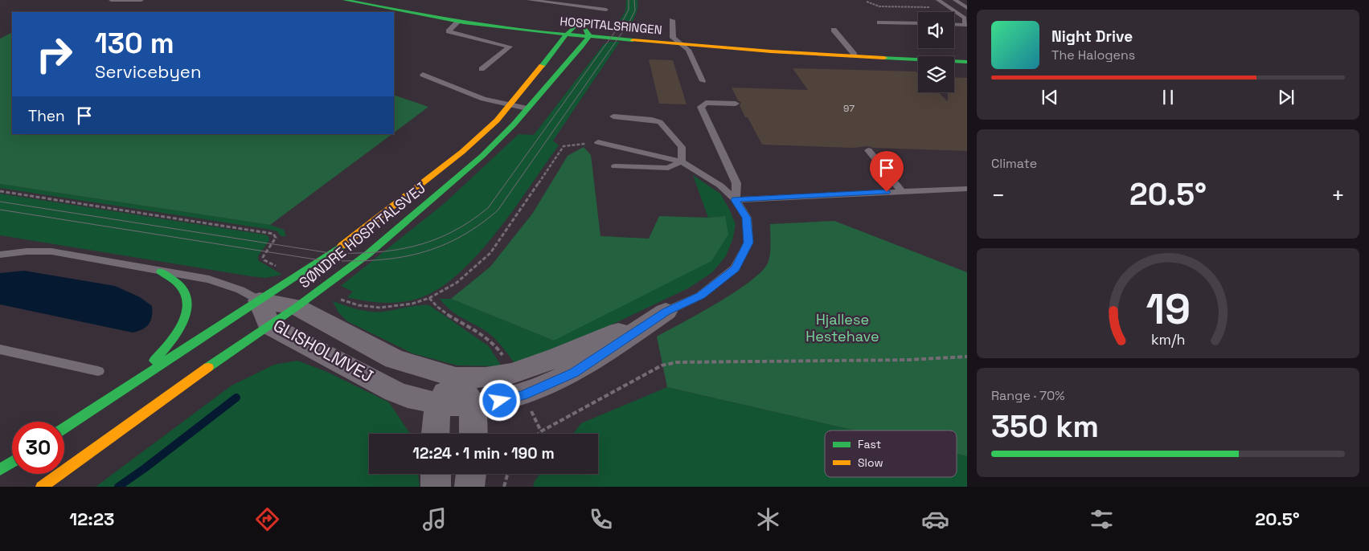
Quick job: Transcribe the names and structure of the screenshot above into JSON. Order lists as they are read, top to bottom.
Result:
{
  "streets": {
    "street": ["HOSPITALSRINGEN", "SØNDRE HOSPITALSVEJ", "GLISHOLMVEJ"]
  },
  "crossings": [
    ["HOSPITALSRINGEN", "SØNDRE HOSPITALSVEJ"],
    ["SØNDRE HOSPITALSVEJ", "GLISHOLMVEJ"]
  ],
  "parks": ["Hjallese Hestehave"],
  "house_numbers": ["97"],
  "legend": ["Fast", "Slow"],
  "page": {
    "turn": ["130 m", "Servicebyen"],
    "song": ["Night Drive", "The Halogens"],
    "then": "Then",
    "tile": [
      "Climate",
      ["Range · 70%", "350 km"]
    ],
    "heat": ["−", "20.5°", "+"],
    "limit": "30",
    "trip": "12:24 · 1 min · 190 m",
    "tabs": ["12:23", "20.5°"],
    "gauge": ["19", "km/h"]
  }
}
